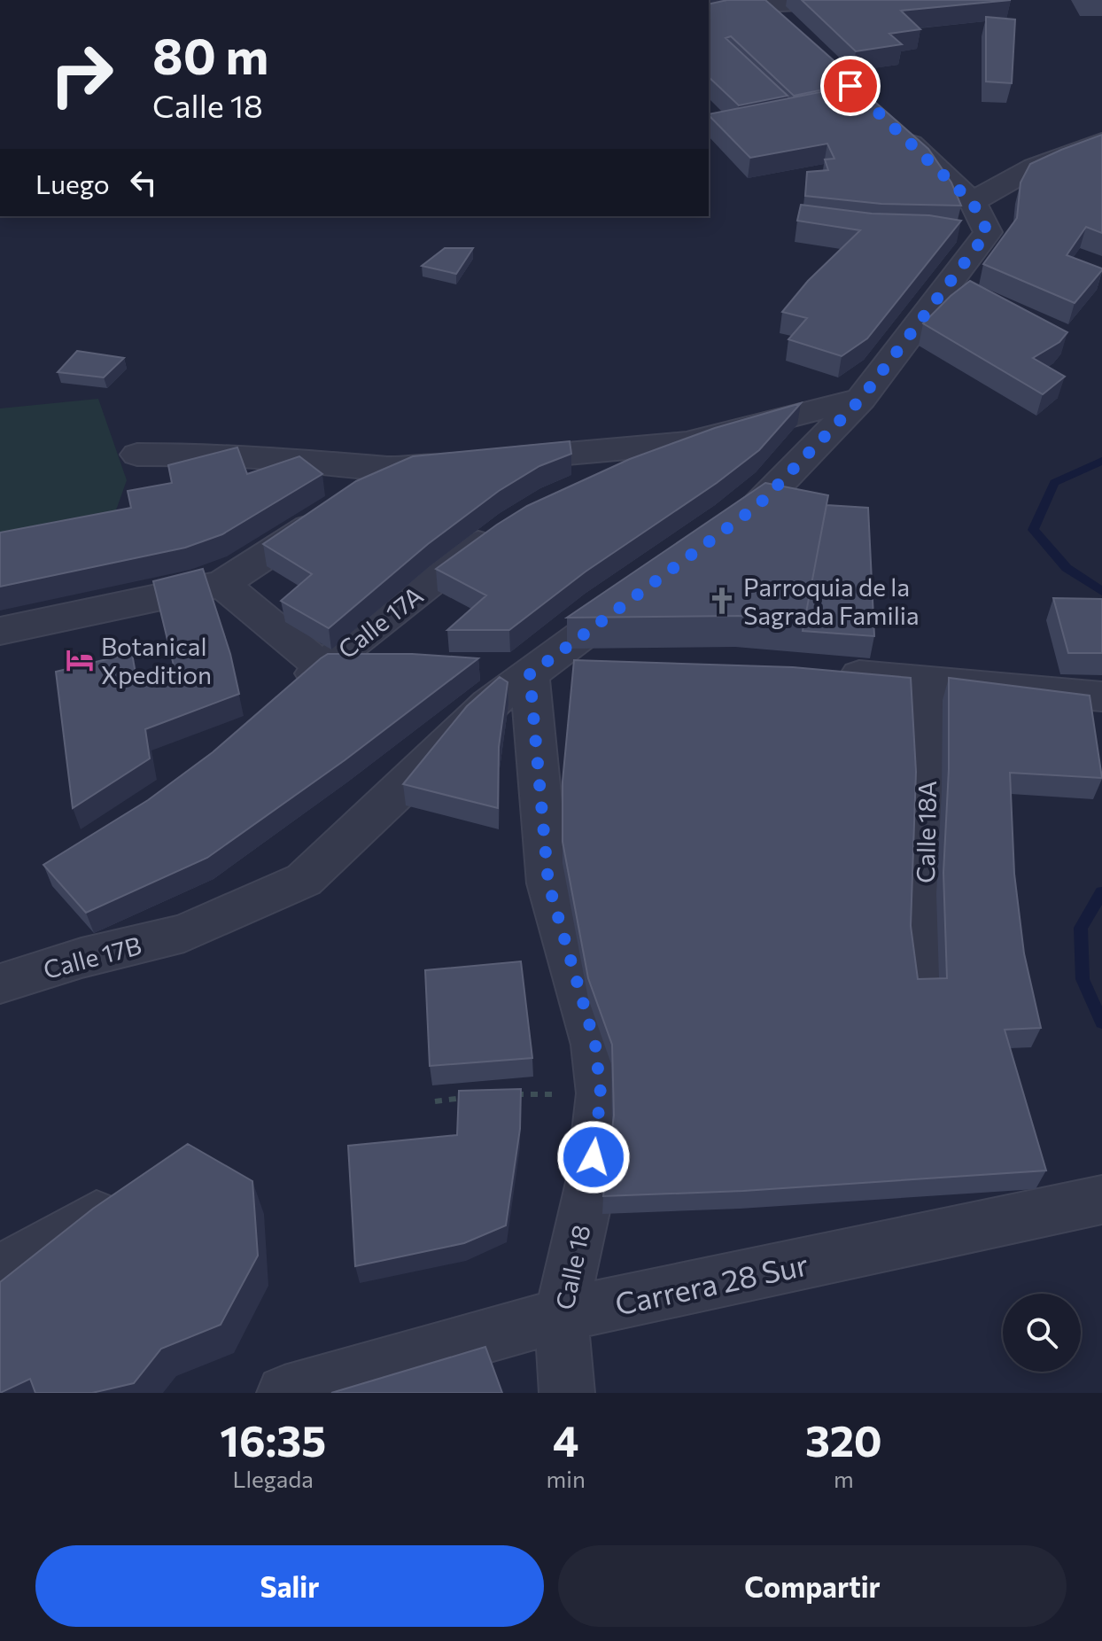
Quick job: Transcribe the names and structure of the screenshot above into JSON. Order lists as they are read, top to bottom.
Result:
{
  "streets": {
    "street": [
      "Calle 17A",
      "Calle 18A",
      "Calle 17B",
      "Calle 18",
      "Carrera 28 Sur"
    ]
  },
  "crossings": [
    ["Calle 17B", "Calle 18"],
    ["Calle 18", "Carrera 28 Sur"]
  ],
  "places": {
    "church": ["Parroquia de la Sagrada Familia"],
    "hotel": ["Botanical Xpedition"]
  },
  "page": {
    "turn": ["80 m", "Calle 18"],
    "then": "Luego",
    "eta": [
      "16:35",
      "Llegada",
      "4",
      "min",
      "320",
      "m"
    ],
    "buttons": ["Salir", "Compartir"]
  }
}
